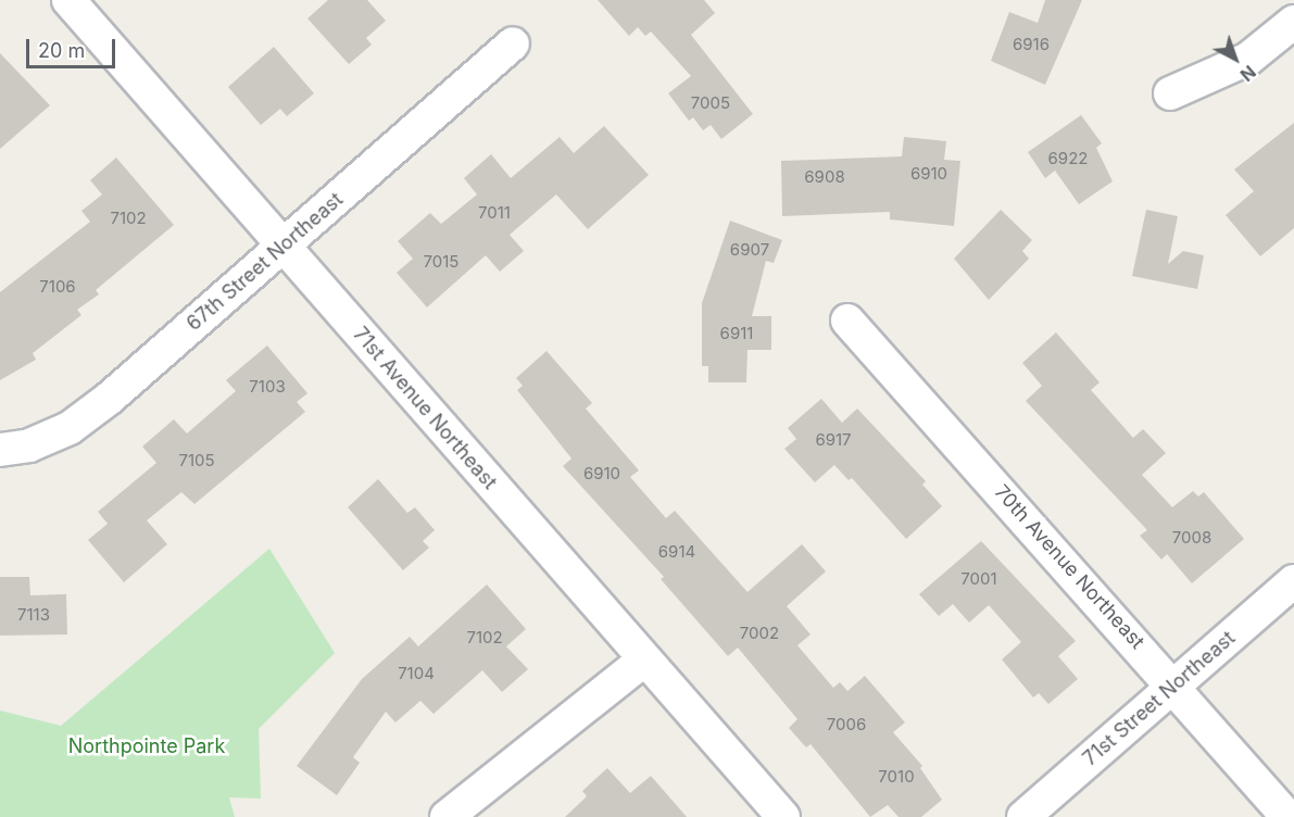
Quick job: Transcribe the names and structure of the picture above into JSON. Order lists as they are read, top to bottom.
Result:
{
  "streets": {
    "street": [
      "67th Street Northeast",
      "71st Avenue Northeast",
      "70th Avenue Northeast",
      "71st Street Northeast"
    ]
  },
  "crossings": [
    ["67th Street Northeast", "71st Avenue Northeast"],
    ["70th Avenue Northeast", "71st Street Northeast"]
  ],
  "parks": ["Northpointe Park"],
  "house_numbers": [
    "6916",
    "7005",
    "6922",
    "6910",
    "6908",
    "7011",
    "7102",
    "6907",
    "7015",
    "7106",
    "6911",
    "7103",
    "6917",
    "7105",
    "6910",
    "7008",
    "6914",
    "7001",
    "7113",
    "7002",
    "7102",
    "7104",
    "7006",
    "7010"
  ],
  "scale_bar": "20 m",
  "north": "bottom right"
}
